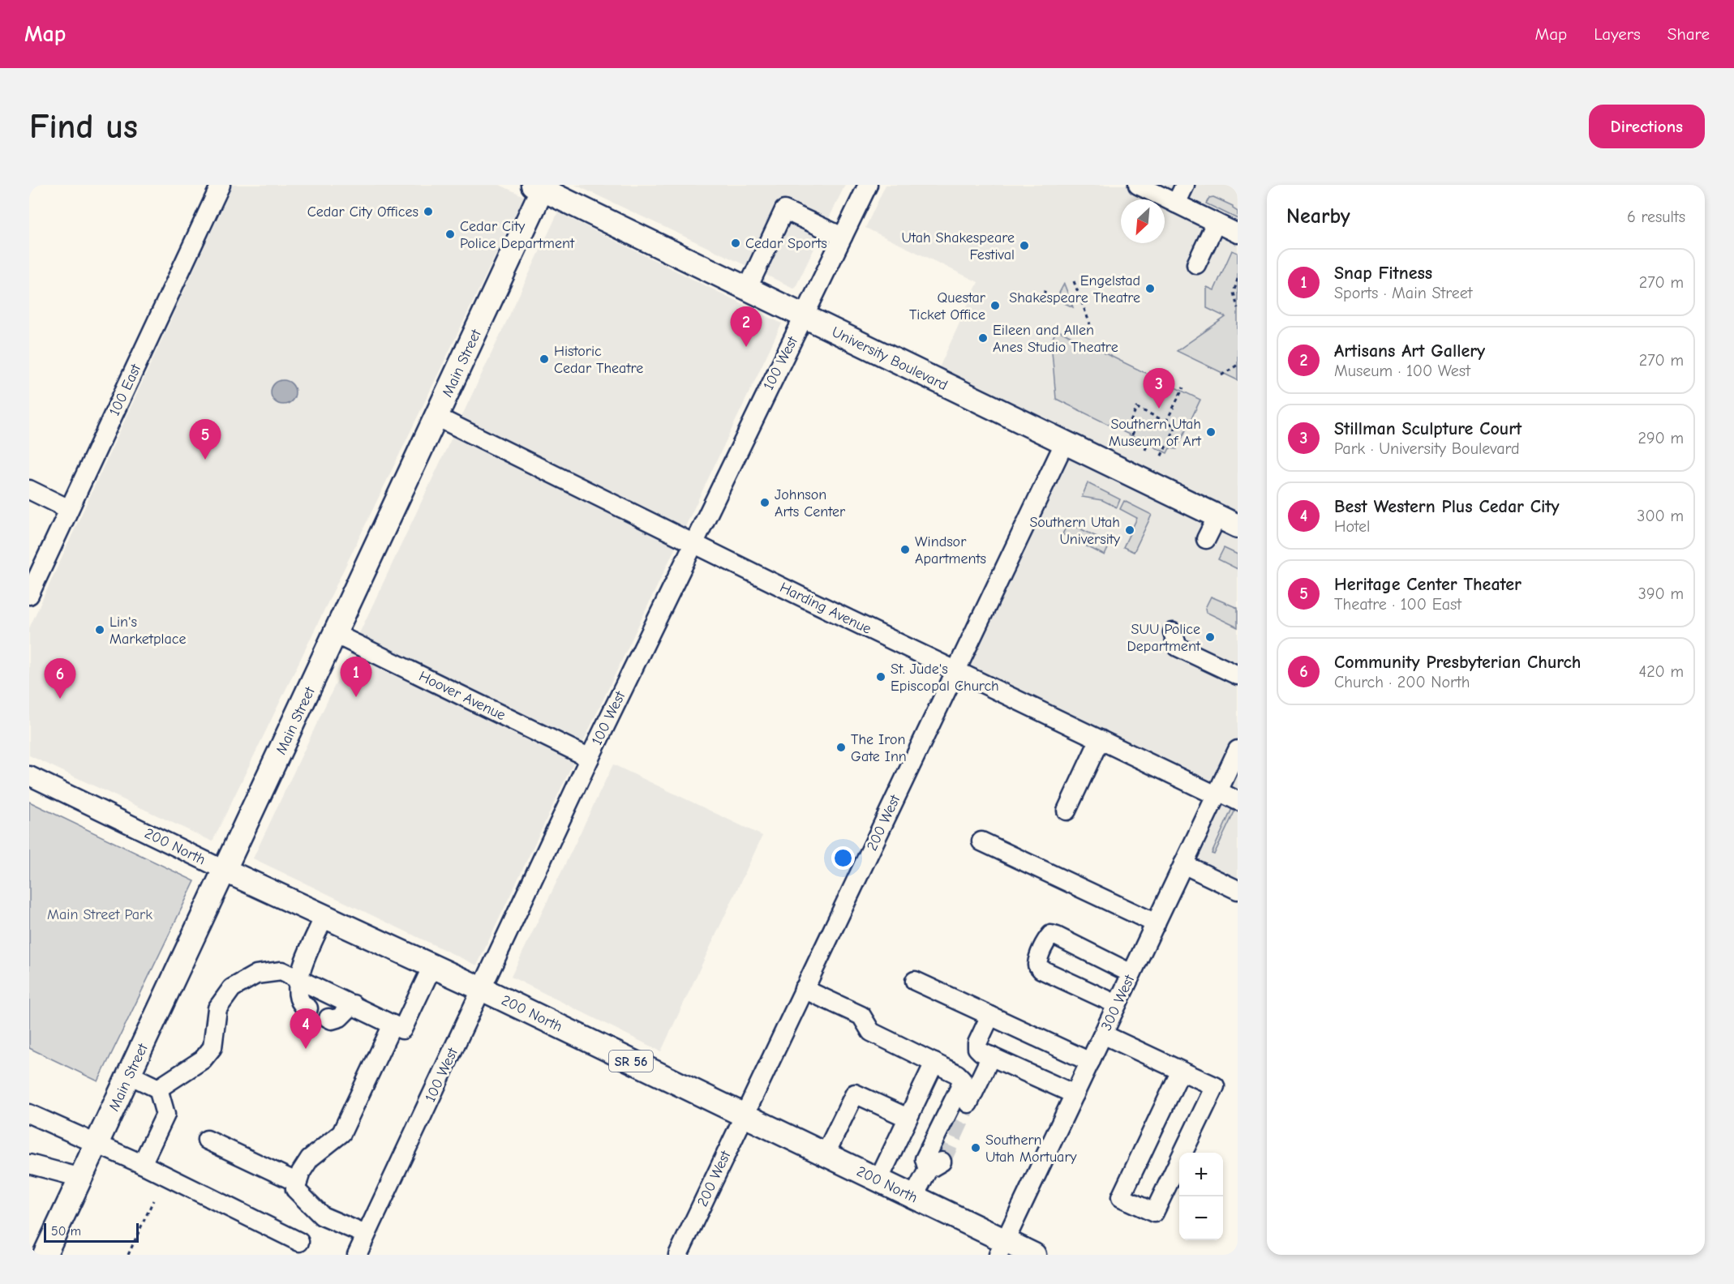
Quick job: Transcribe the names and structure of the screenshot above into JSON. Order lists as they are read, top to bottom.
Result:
{
  "streets": {
    "main road": [
      "University Boulevard",
      "Main Street",
      "200 North",
      "SR 56"
    ],
    "street": [
      "100 West",
      "100 East",
      "Harding Avenue",
      "Hoover Avenue",
      "200 West",
      "300 West"
    ]
  },
  "crossings": [
    ["University Boulevard", "Main Street"],
    ["University Boulevard", "100 West"],
    ["University Boulevard", "200 West"],
    ["Main Street", "Harding Avenue"],
    ["Main Street", "Hoover Avenue"],
    ["Main Street", "200 North"],
    ["100 West", "Harding Avenue"],
    ["100 West", "Hoover Avenue"],
    ["100 West", "200 North"],
    ["Harding Avenue", "200 West"],
    ["Harding Avenue", "300 West"],
    ["200 West", "200 North"],
    ["200 North", "300 West"]
  ],
  "parks": ["Main Street Park"],
  "places": [
    "Cedar City Offices",
    "Cedar City Police Department",
    "Cedar Sports",
    "Utah Shakespeare Festival",
    "Engelstad Shakespeare Theatre",
    "Questar Ticket Office",
    "Eileen and Allen Anes Studio Theatre",
    "Historic Cedar Theatre",
    "Southern Utah Museum of Art",
    "Johnson Arts Center",
    "Southern Utah University",
    "Windsor Apartments",
    "Lin's Marketplace",
    "SUU Police Department",
    "St. Jude's Episcopal Church",
    "The Iron Gate Inn",
    "Southern Utah Mortuary"
  ],
  "scale_bar": "50 m",
  "north": "bottom left",
  "page": {
    "header": "Map",
    "nav": ["Map", "Layers", "Share"],
    "buttons": "Directions",
    "title": "Find us",
    "heading": ["Nearby", "6 results"],
    "list": [
      {
        "mark": "1",
        "name": "Snap Fitness",
        "note": "Sports · Main Street",
        "value": "270 m"
      },
      {
        "mark": "2",
        "name": "Artisans Art Gallery",
        "note": "Museum · 100 West",
        "value": "270 m"
      },
      {
        "mark": "3",
        "name": "Stillman Sculpture Court",
        "note": "Park · University Boulevard",
        "value": "290 m"
      },
      {
        "mark": "4",
        "name": "Best Western Plus Cedar City",
        "note": "Hotel",
        "value": "300 m"
      },
      {
        "mark": "5",
        "name": "Heritage Center Theater",
        "note": "Theatre · 100 East",
        "value": "390 m"
      },
      {
        "mark": "6",
        "name": "Community Presbyterian Church",
        "note": "Church · 200 North",
        "value": "420 m"
      }
    ],
    "pins": [
      "2",
      "3",
      "5",
      "1",
      "6",
      "4"
    ],
    "map_buttons": ["+", "−"],
    "scale": "50 m"
  }
}
